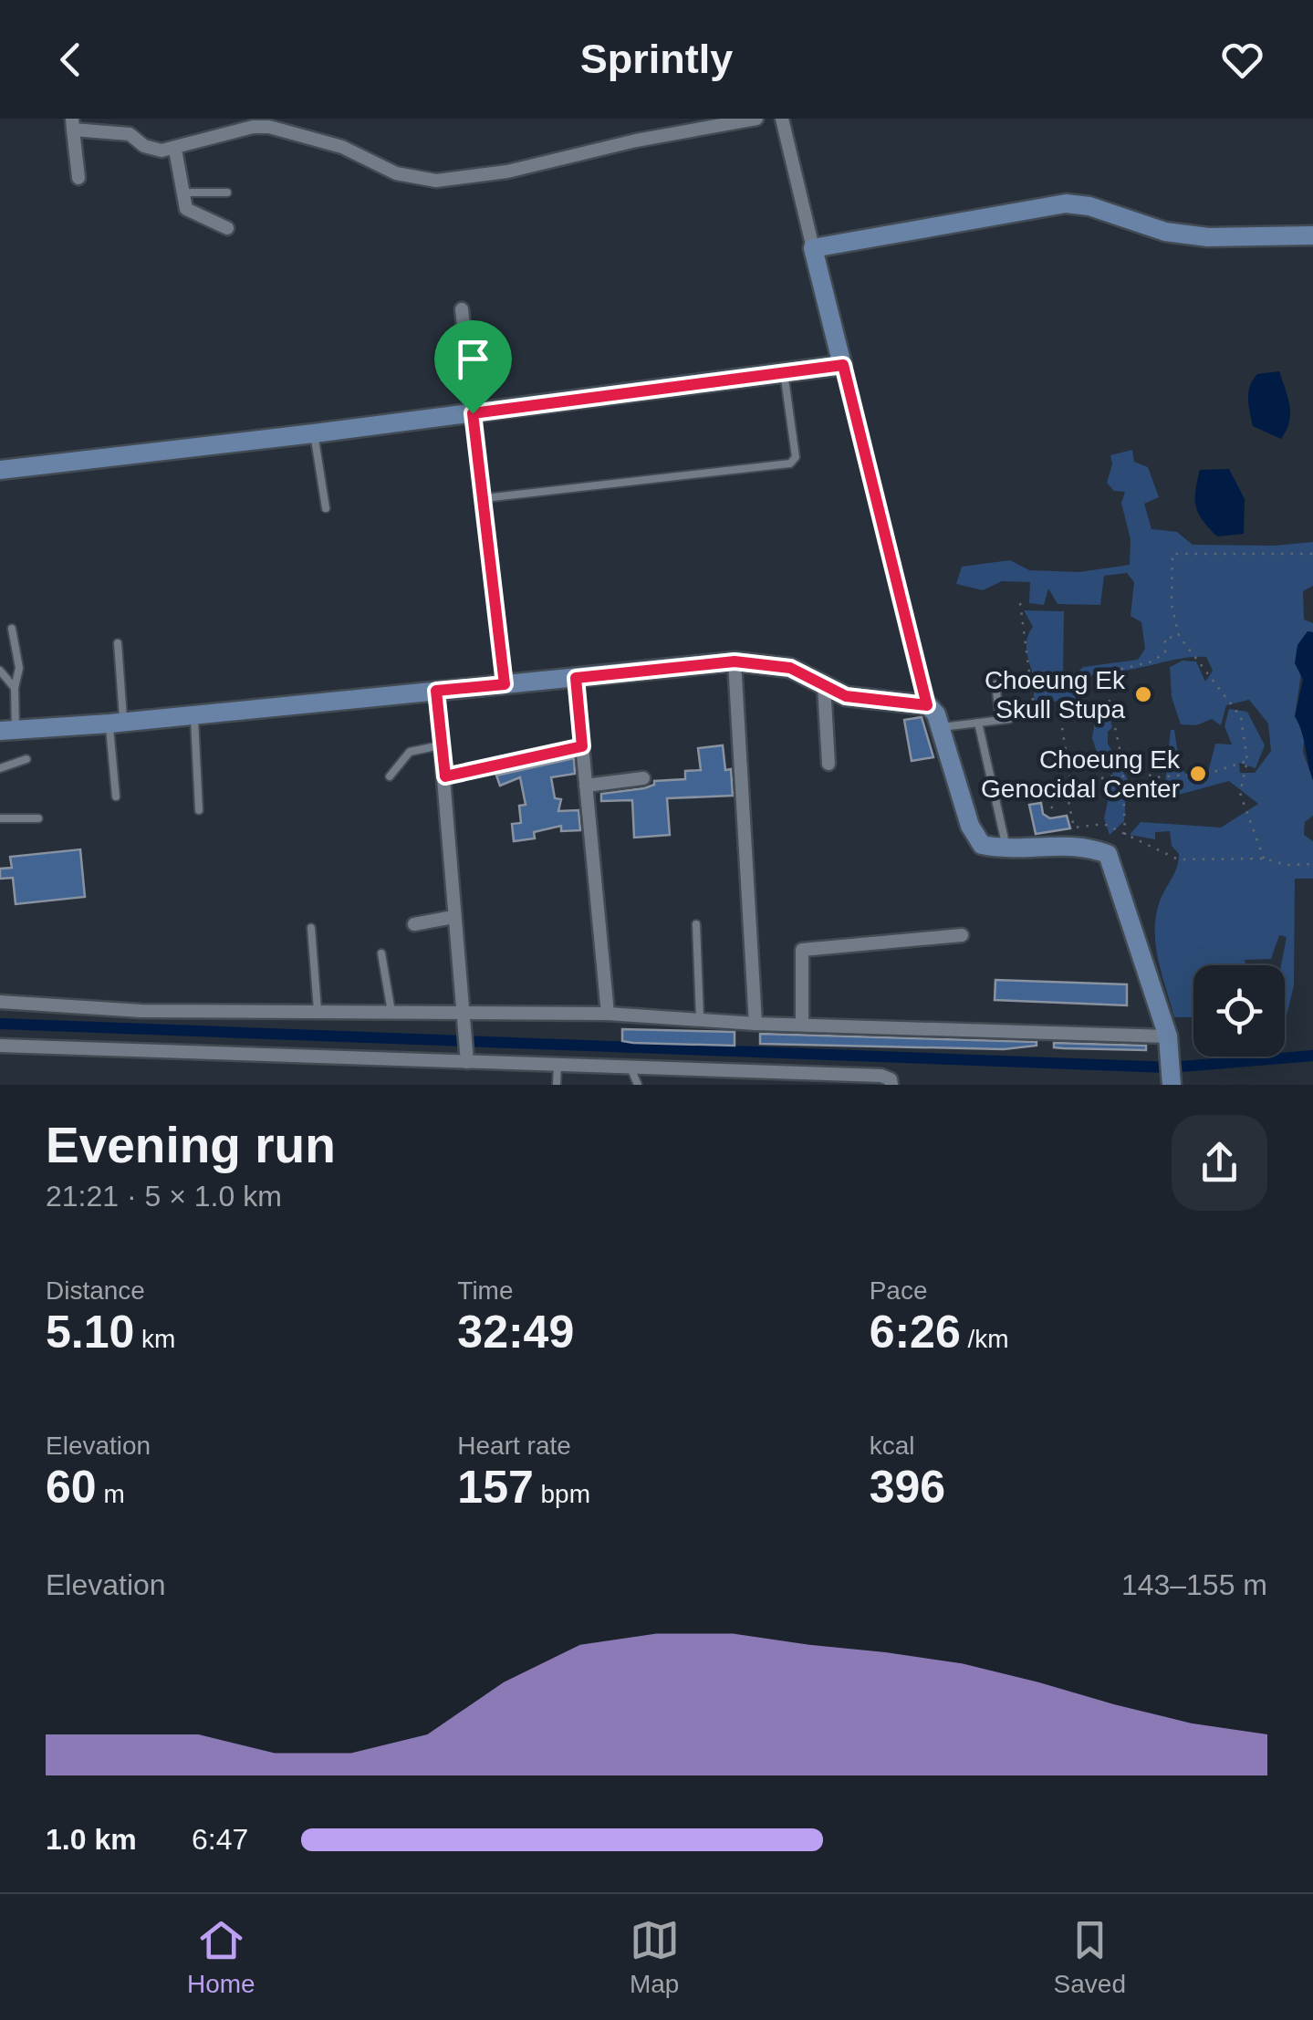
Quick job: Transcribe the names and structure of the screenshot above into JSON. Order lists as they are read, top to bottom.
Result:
{
  "places": ["Choeung Ek Skull Stupa", "Choeung Ek Genocidal Center"],
  "page": {
    "header": "Sprintly",
    "heading": ["Evening run", "21:21 · 5 × 1.0 km"],
    "stats": [
      ["Distance", "5.10 km"],
      ["Time", "32:49"],
      ["Pace", "6:26 /km"],
      ["Elevation", "60 m"],
      ["Heart rate", "157 bpm"],
      ["kcal", "396"]
    ],
    "chart": ["Elevation", "143–155 m"],
    "list": [
      {
        "name": "1.0 km",
        "note": "6:47"
      }
    ],
    "tabs": ["Home", "Map", "Saved"]
  }
}
